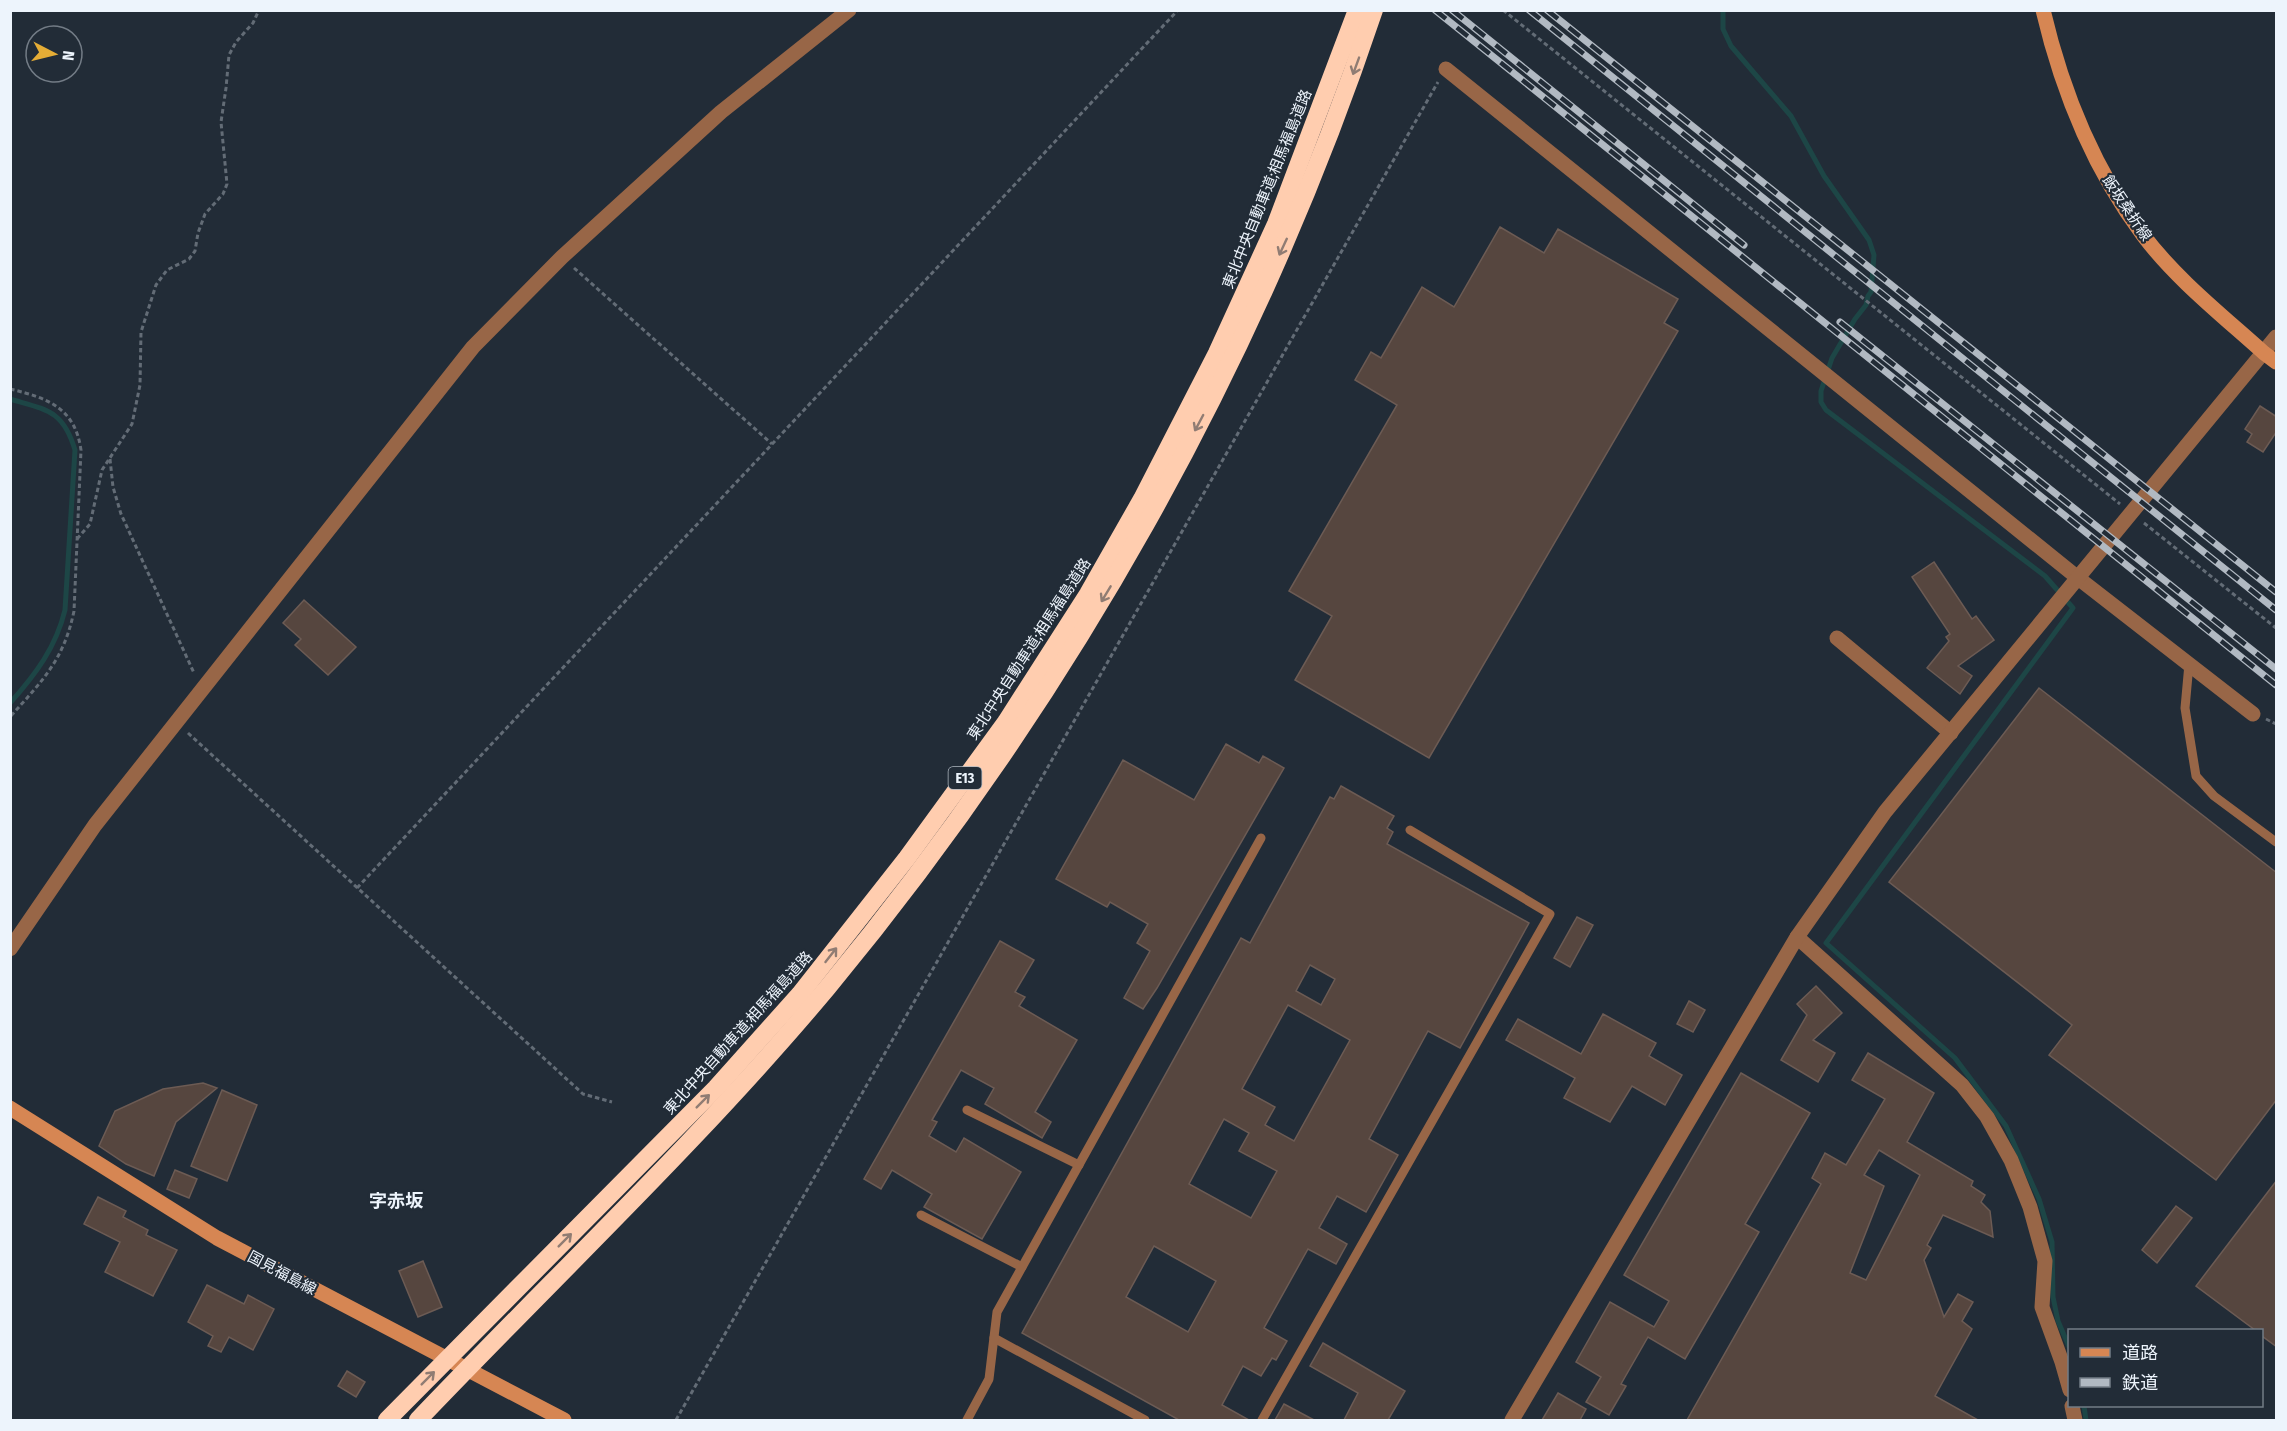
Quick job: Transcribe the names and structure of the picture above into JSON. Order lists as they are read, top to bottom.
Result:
{
  "streets": {
    "highway": ["東北中央自動車道;相馬福島道路", "E13"],
    "main road": ["飯坂桑折線", "国見福島線"]
  },
  "districts": ["字赤坂"],
  "legend": ["道路", "鉄道"],
  "north": "right"
}
